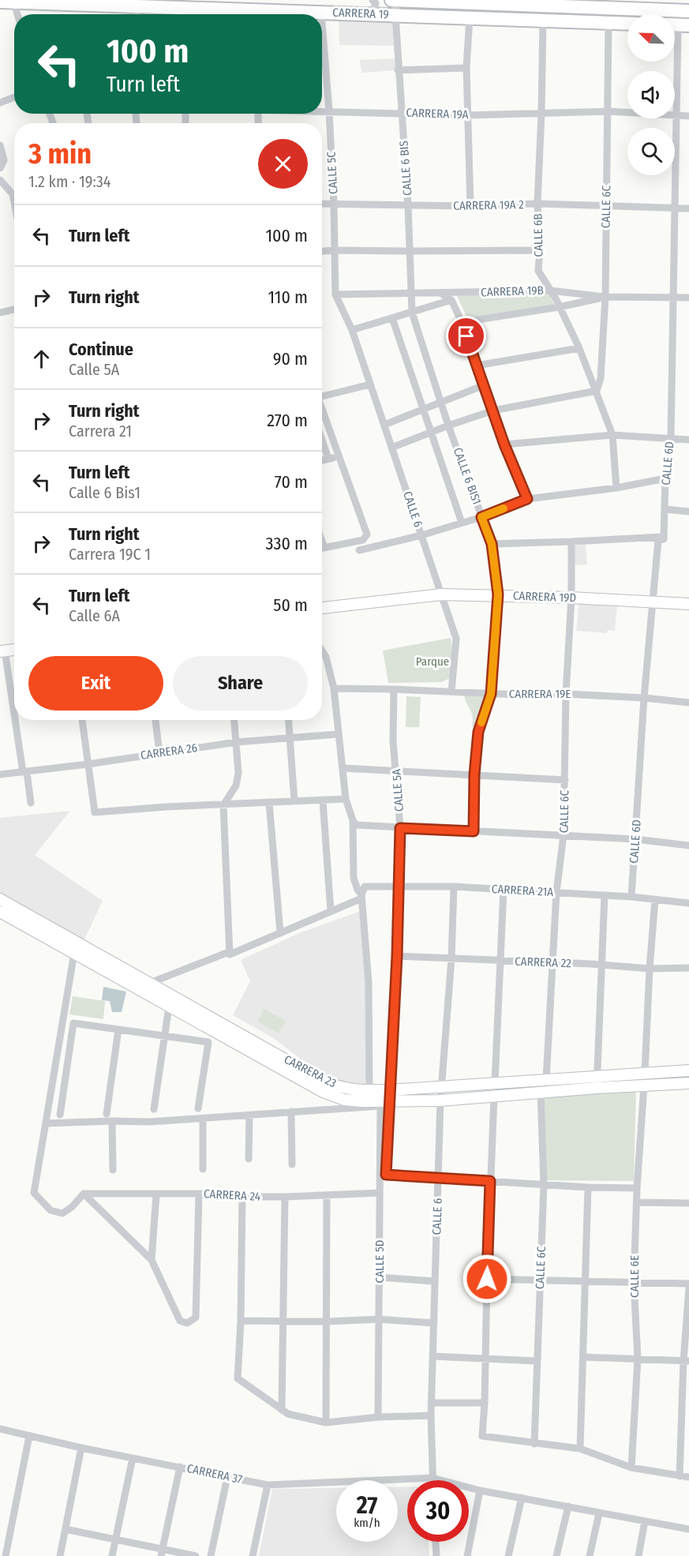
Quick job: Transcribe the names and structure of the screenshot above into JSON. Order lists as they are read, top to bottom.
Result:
{
  "streets": {
    "highway": ["CARRERA 19"],
    "main road": ["CARRERA 19D", "CARRERA 23"],
    "street": [
      "CARRERA 19A",
      "CALLE 6 BIS",
      "CALLE 5C",
      "CARRERA 19A 2",
      "CALLE 6C",
      "CALLE 6B",
      "CARRERA 19B",
      "CALLE 6D",
      "CALLE 6 BIS1",
      "CALLE 6",
      "CARRERA 19E",
      "CARRERA 26",
      "CALLE 5A",
      "CARRERA 21A",
      "CARRERA 22",
      "CARRERA 24",
      "CALLE 5D",
      "CALLE 6E",
      "CARRERA 37"
    ]
  },
  "crossings": [
    ["CARRERA 19", "CALLE 6 BIS"],
    ["CARRERA 19", "CALLE 6C"],
    ["CARRERA 19", "CALLE 6B"],
    ["CARRERA 19A", "CALLE 6 BIS"],
    ["CARRERA 19A", "CALLE 5C"],
    ["CARRERA 19A", "CALLE 6C"],
    ["CARRERA 19A", "CALLE 6B"],
    ["CARRERA 19A", "CALLE 6D"],
    ["CALLE 6 BIS", "CARRERA 19A 2"],
    ["CALLE 6 BIS", "CARRERA 19B"],
    ["CALLE 6 BIS", "CALLE 6 BIS1"],
    ["CALLE 5C", "CARRERA 19A 2"],
    ["CALLE 5C", "CARRERA 19B"],
    ["CALLE 5C", "CALLE 6"],
    ["CARRERA 19A 2", "CALLE 6C"],
    ["CARRERA 19A 2", "CALLE 6B"],
    ["CARRERA 19A 2", "CALLE 6D"],
    ["CALLE 6C", "CALLE 6B"],
    ["CALLE 6C", "CARRERA 19B"],
    ["CALLE 6C", "CARRERA 19D"],
    ["CALLE 6C", "CARRERA 19E"],
    ["CALLE 6C", "CARRERA 21A"],
    ["CALLE 6C", "CARRERA 22"],
    ["CALLE 6C", "CARRERA 23"],
    ["CALLE 6B", "CARRERA 19B"],
    ["CARRERA 19B", "CALLE 6D"],
    ["CARRERA 19B", "CALLE 6 BIS1"],
    ["CALLE 6D", "CARRERA 19D"],
    ["CALLE 6D", "CARRERA 19E"],
    ["CALLE 6D", "CARRERA 21A"],
    ["CALLE 6 BIS1", "CARRERA 19D"],
    ["CALLE 6 BIS1", "CARRERA 19E"],
    ["CALLE 6", "CARRERA 19D"],
    ["CALLE 6", "CARRERA 19E"],
    ["CALLE 6", "CARRERA 21A"],
    ["CALLE 6", "CARRERA 22"],
    ["CALLE 6", "CARRERA 23"],
    ["CALLE 6", "CARRERA 37"],
    ["CARRERA 19E", "CALLE 5A"],
    ["CALLE 5A", "CARRERA 21A"],
    ["CALLE 5A", "CARRERA 22"],
    ["CALLE 5A", "CARRERA 23"],
    ["CALLE 5A", "CALLE 5D"],
    ["CARRERA 21A", "CARRERA 23"],
    ["CARRERA 23", "CALLE 6E"],
    ["CARRERA 24", "CALLE 5D"]
  ],
  "parks": ["Parque"],
  "north": "top left",
  "page": {
    "turn": ["100 m", "Turn left"],
    "heading": ["3 min", "1.2 km · 19:34"],
    "list": [
      {
        "name": "Turn left",
        "value": "100 m"
      },
      {
        "name": "Turn right",
        "value": "110 m"
      },
      {
        "name": "Continue",
        "note": "Calle 5A",
        "value": "90 m"
      },
      {
        "name": "Turn right",
        "note": "Carrera 21",
        "value": "270 m"
      },
      {
        "name": "Turn left",
        "note": "Calle 6 Bis1",
        "value": "70 m"
      },
      {
        "name": "Turn right",
        "note": "Carrera 19C 1",
        "value": "330 m"
      },
      {
        "name": "Turn left",
        "note": "Calle 6A",
        "value": "50 m"
      }
    ],
    "buttons": ["Exit", "Share"],
    "speed": "27 km/h",
    "limit": "30"
  }
}
